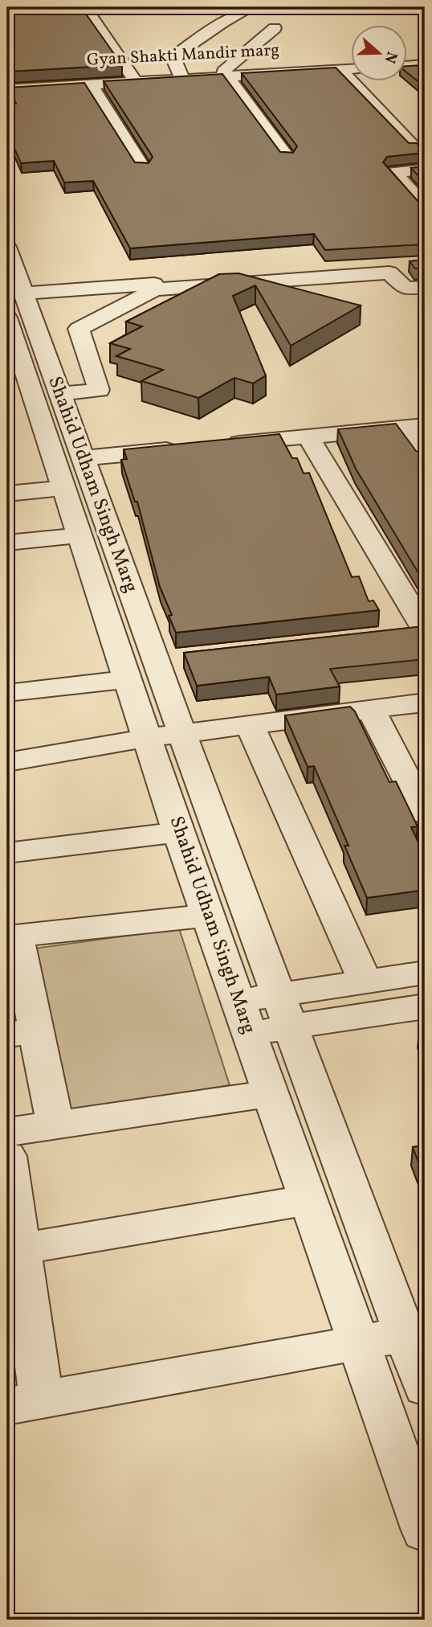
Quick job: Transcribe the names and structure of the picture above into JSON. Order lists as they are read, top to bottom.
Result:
{
  "streets": {
    "street": ["Gyan Shakti Mandir marg", "Shahid Udham Singh Marg"]
  },
  "north": "right"
}
